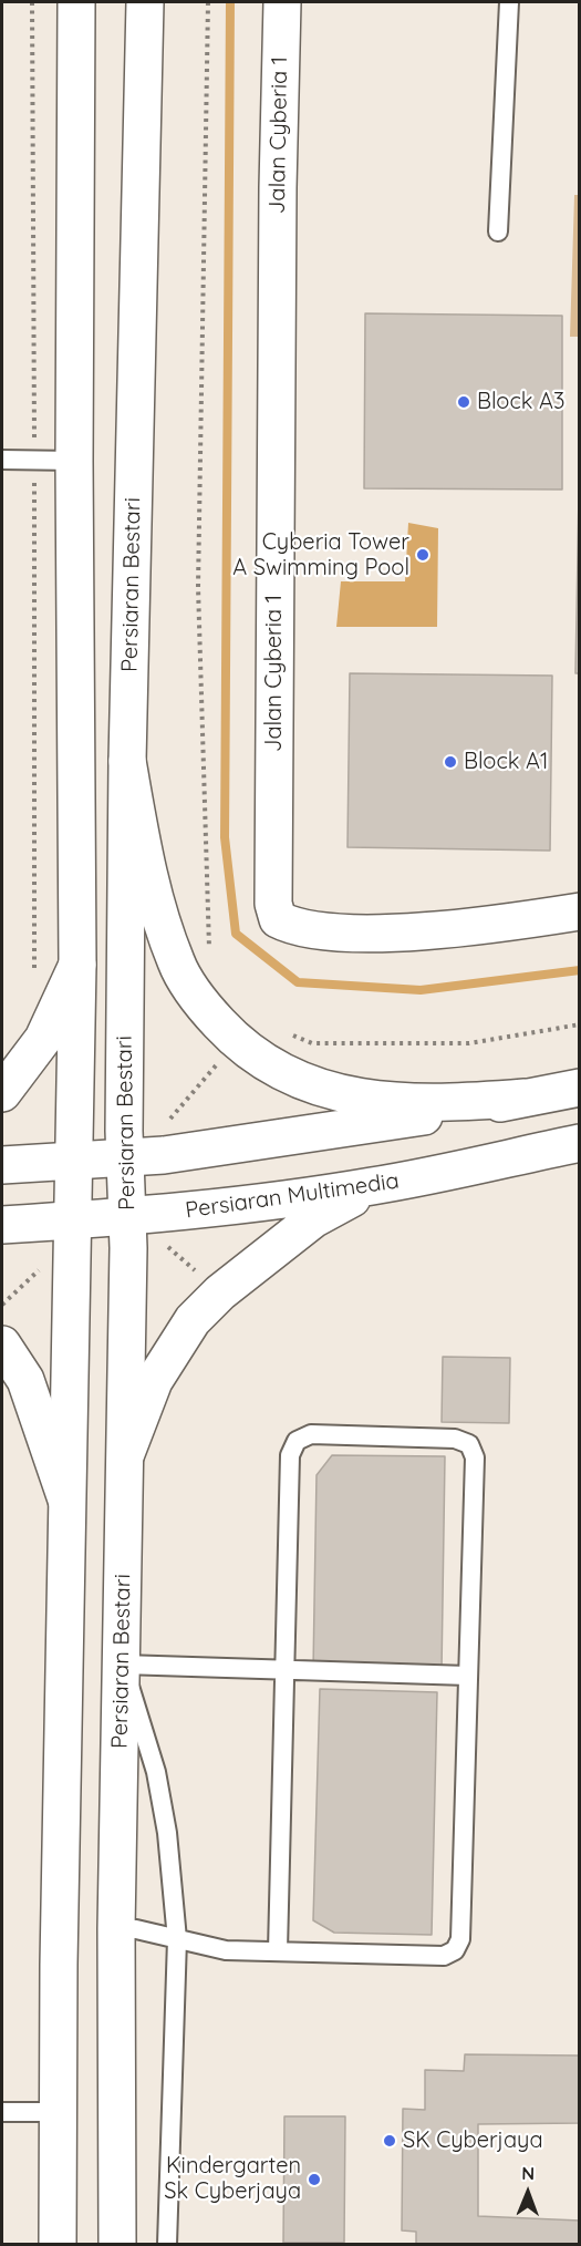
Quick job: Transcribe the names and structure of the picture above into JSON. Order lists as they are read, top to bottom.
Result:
{
  "streets": {
    "main road": ["Jalan Cyberia 1", "Persiaran Bestari", "Persiaran Multimedia"]
  },
  "crossings": [
    ["Persiaran Bestari", "Persiaran Multimedia"]
  ],
  "places": [
    "Block A3",
    "Cyberia Tower A Swimming Pool",
    "Block A1",
    "SK Cyberjaya",
    "Kindergarten Sk Cyberjaya"
  ],
  "north": "top"
}
